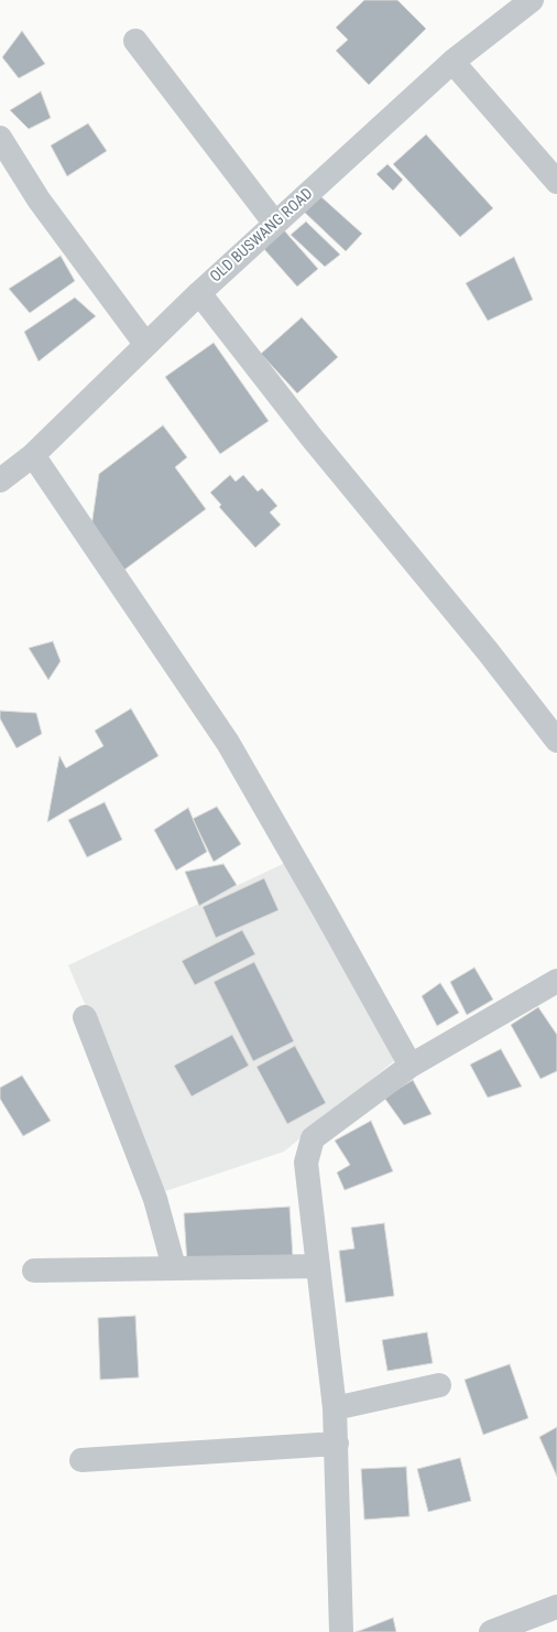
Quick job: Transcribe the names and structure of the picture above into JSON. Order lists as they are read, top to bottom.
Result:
{
  "streets": {
    "street": ["OLD BUSWANG ROAD"]
  }
}
